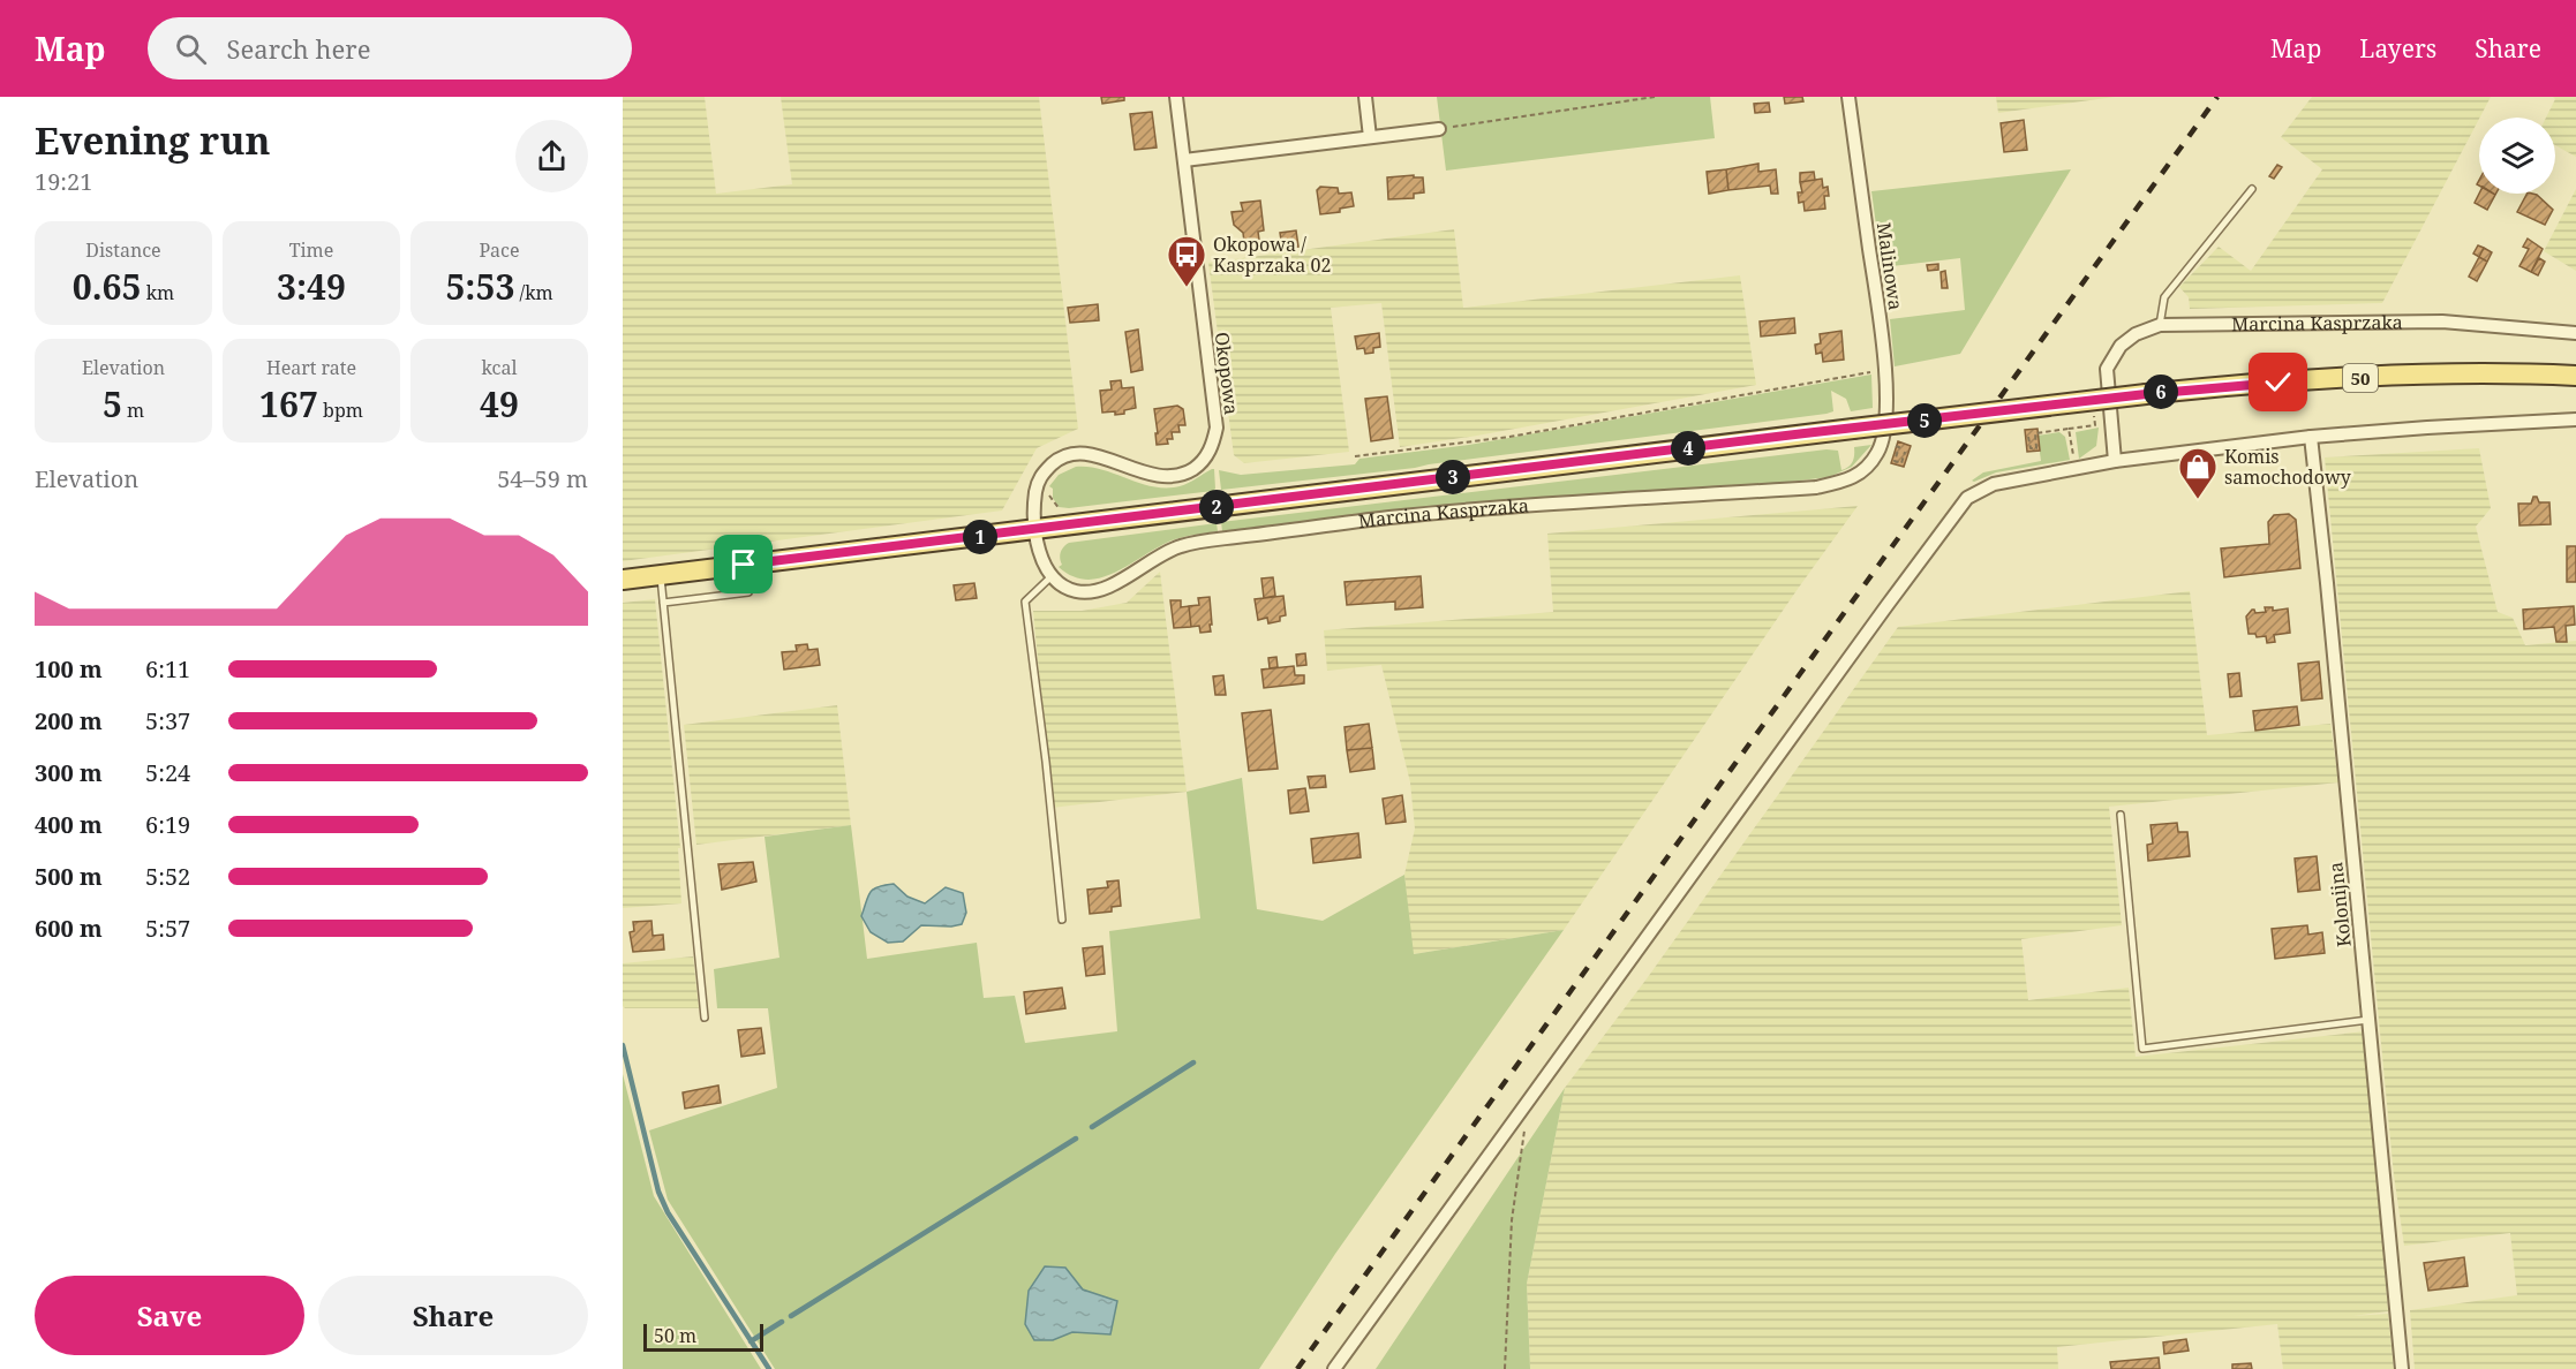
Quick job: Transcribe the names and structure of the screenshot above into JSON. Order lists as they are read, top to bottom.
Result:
{
  "streets": {
    "main road": ["Marcina Kasprzaka", "50"],
    "street": ["Malinowa", "Okopowa", "Kolonijna"]
  },
  "crossings": [
    ["Malinowa", "Marcina Kasprzaka"],
    ["Marcina Kasprzaka", "Okopowa"]
  ],
  "places": {
    "bus stop": ["Okopowa / Kasprzaka 02"],
    "shop": ["Komis samochodowy"]
  },
  "scale_bar": "50 m",
  "page": {
    "header": "Map",
    "search": "Search here",
    "nav": ["Map", "Layers", "Share"],
    "heading": ["Evening run", "19:21"],
    "stats": [
      ["Distance", "0.65 km"],
      ["Time", "3:49"],
      ["Pace", "5:53 /km"],
      ["Elevation", "5 m"],
      ["Heart rate", "167 bpm"],
      ["kcal", "49"]
    ],
    "pins": [
      "6",
      "5",
      "4",
      "3",
      "2",
      "1"
    ],
    "chart": ["Elevation", "54–59 m"],
    "list": [
      {
        "name": "100 m",
        "note": "6:11"
      },
      {
        "name": "200 m",
        "note": "5:37"
      },
      {
        "name": "300 m",
        "note": "5:24"
      },
      {
        "name": "400 m",
        "note": "6:19"
      },
      {
        "name": "500 m",
        "note": "5:52"
      },
      {
        "name": "600 m",
        "note": "5:57"
      }
    ],
    "buttons": ["Save", "Share"],
    "scale": "50 m"
  }
}
